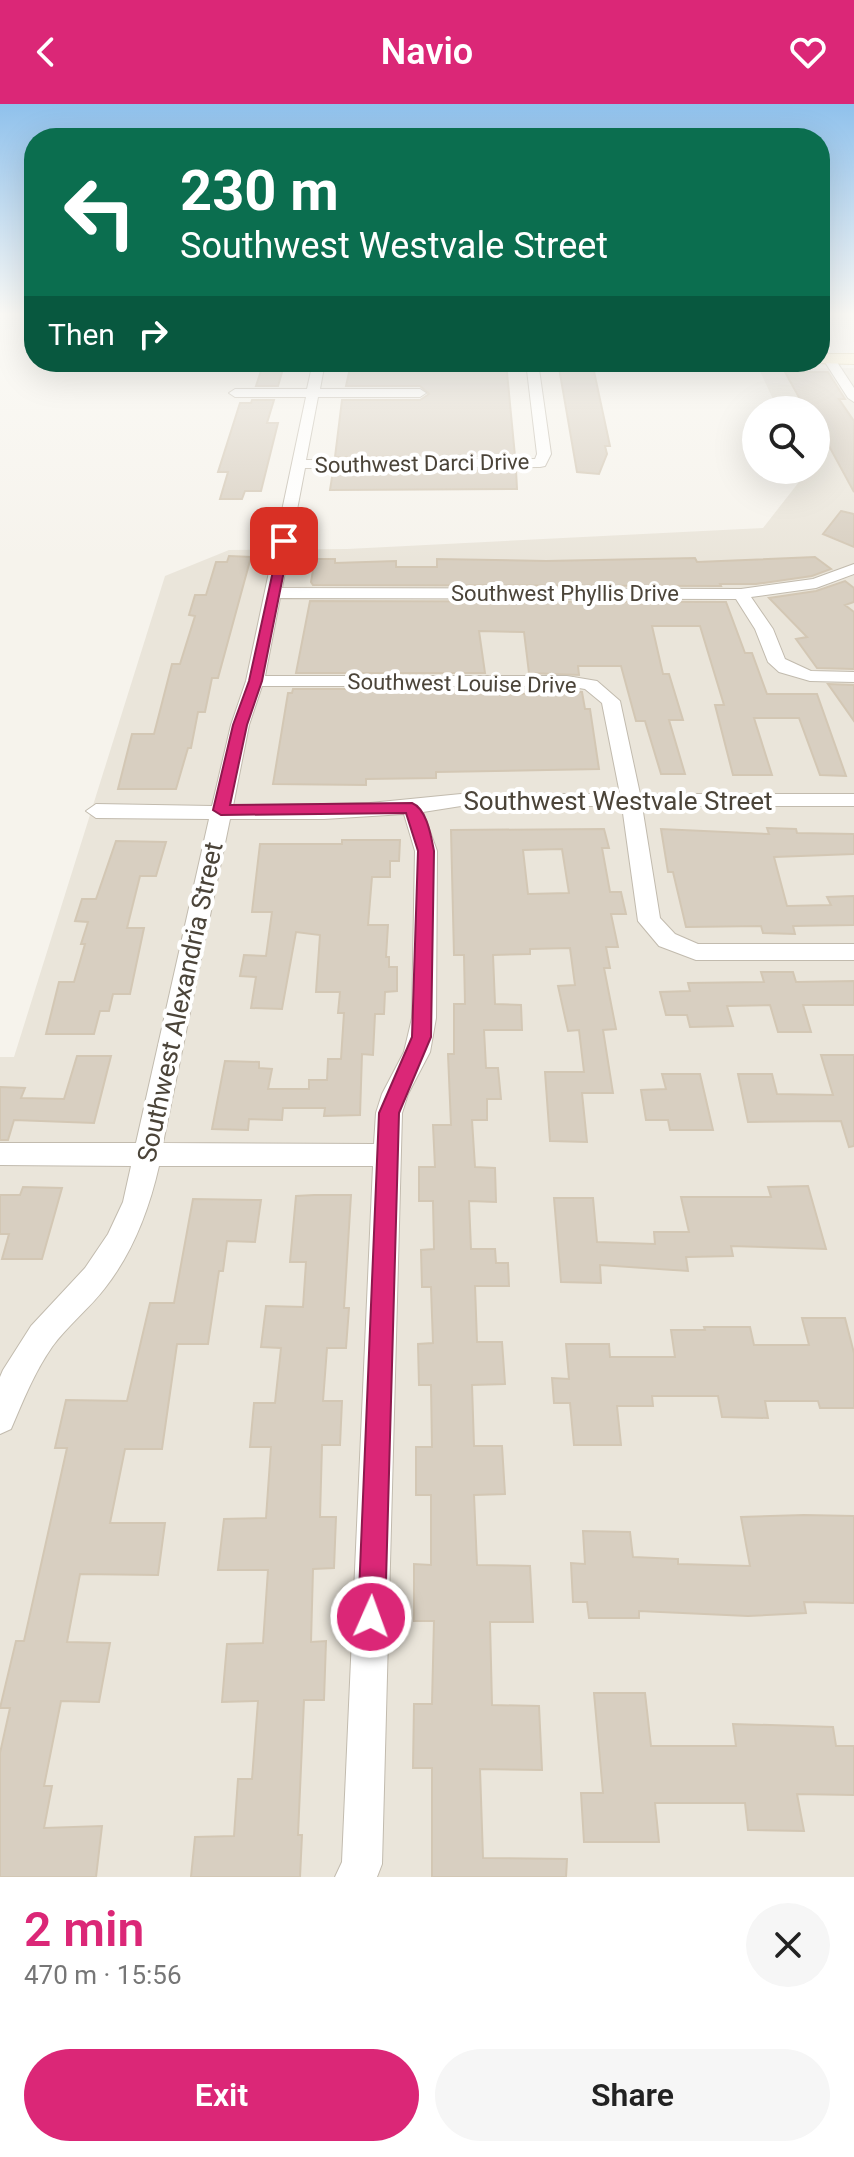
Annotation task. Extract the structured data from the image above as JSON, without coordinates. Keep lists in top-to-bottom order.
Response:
{
  "streets": {
    "street": [
      "Southwest Darci Drive",
      "Southwest Phyllis Drive",
      "Southwest Louise Drive",
      "Southwest Westvale Street",
      "Southwest Alexandria Street"
    ]
  },
  "crossings": [
    ["Southwest Darci Drive", "Southwest Alexandria Street"],
    ["Southwest Phyllis Drive", "Southwest Alexandria Street"],
    ["Southwest Louise Drive", "Southwest Westvale Street"],
    ["Southwest Louise Drive", "Southwest Alexandria Street"],
    ["Southwest Westvale Street", "Southwest Alexandria Street"]
  ],
  "page": {
    "header": "Navio",
    "turn": ["230 m", "Southwest Westvale Street"],
    "then": "Then",
    "heading": ["2 min", "470 m · 15:56"],
    "buttons": ["Exit", "Share"]
  }
}
